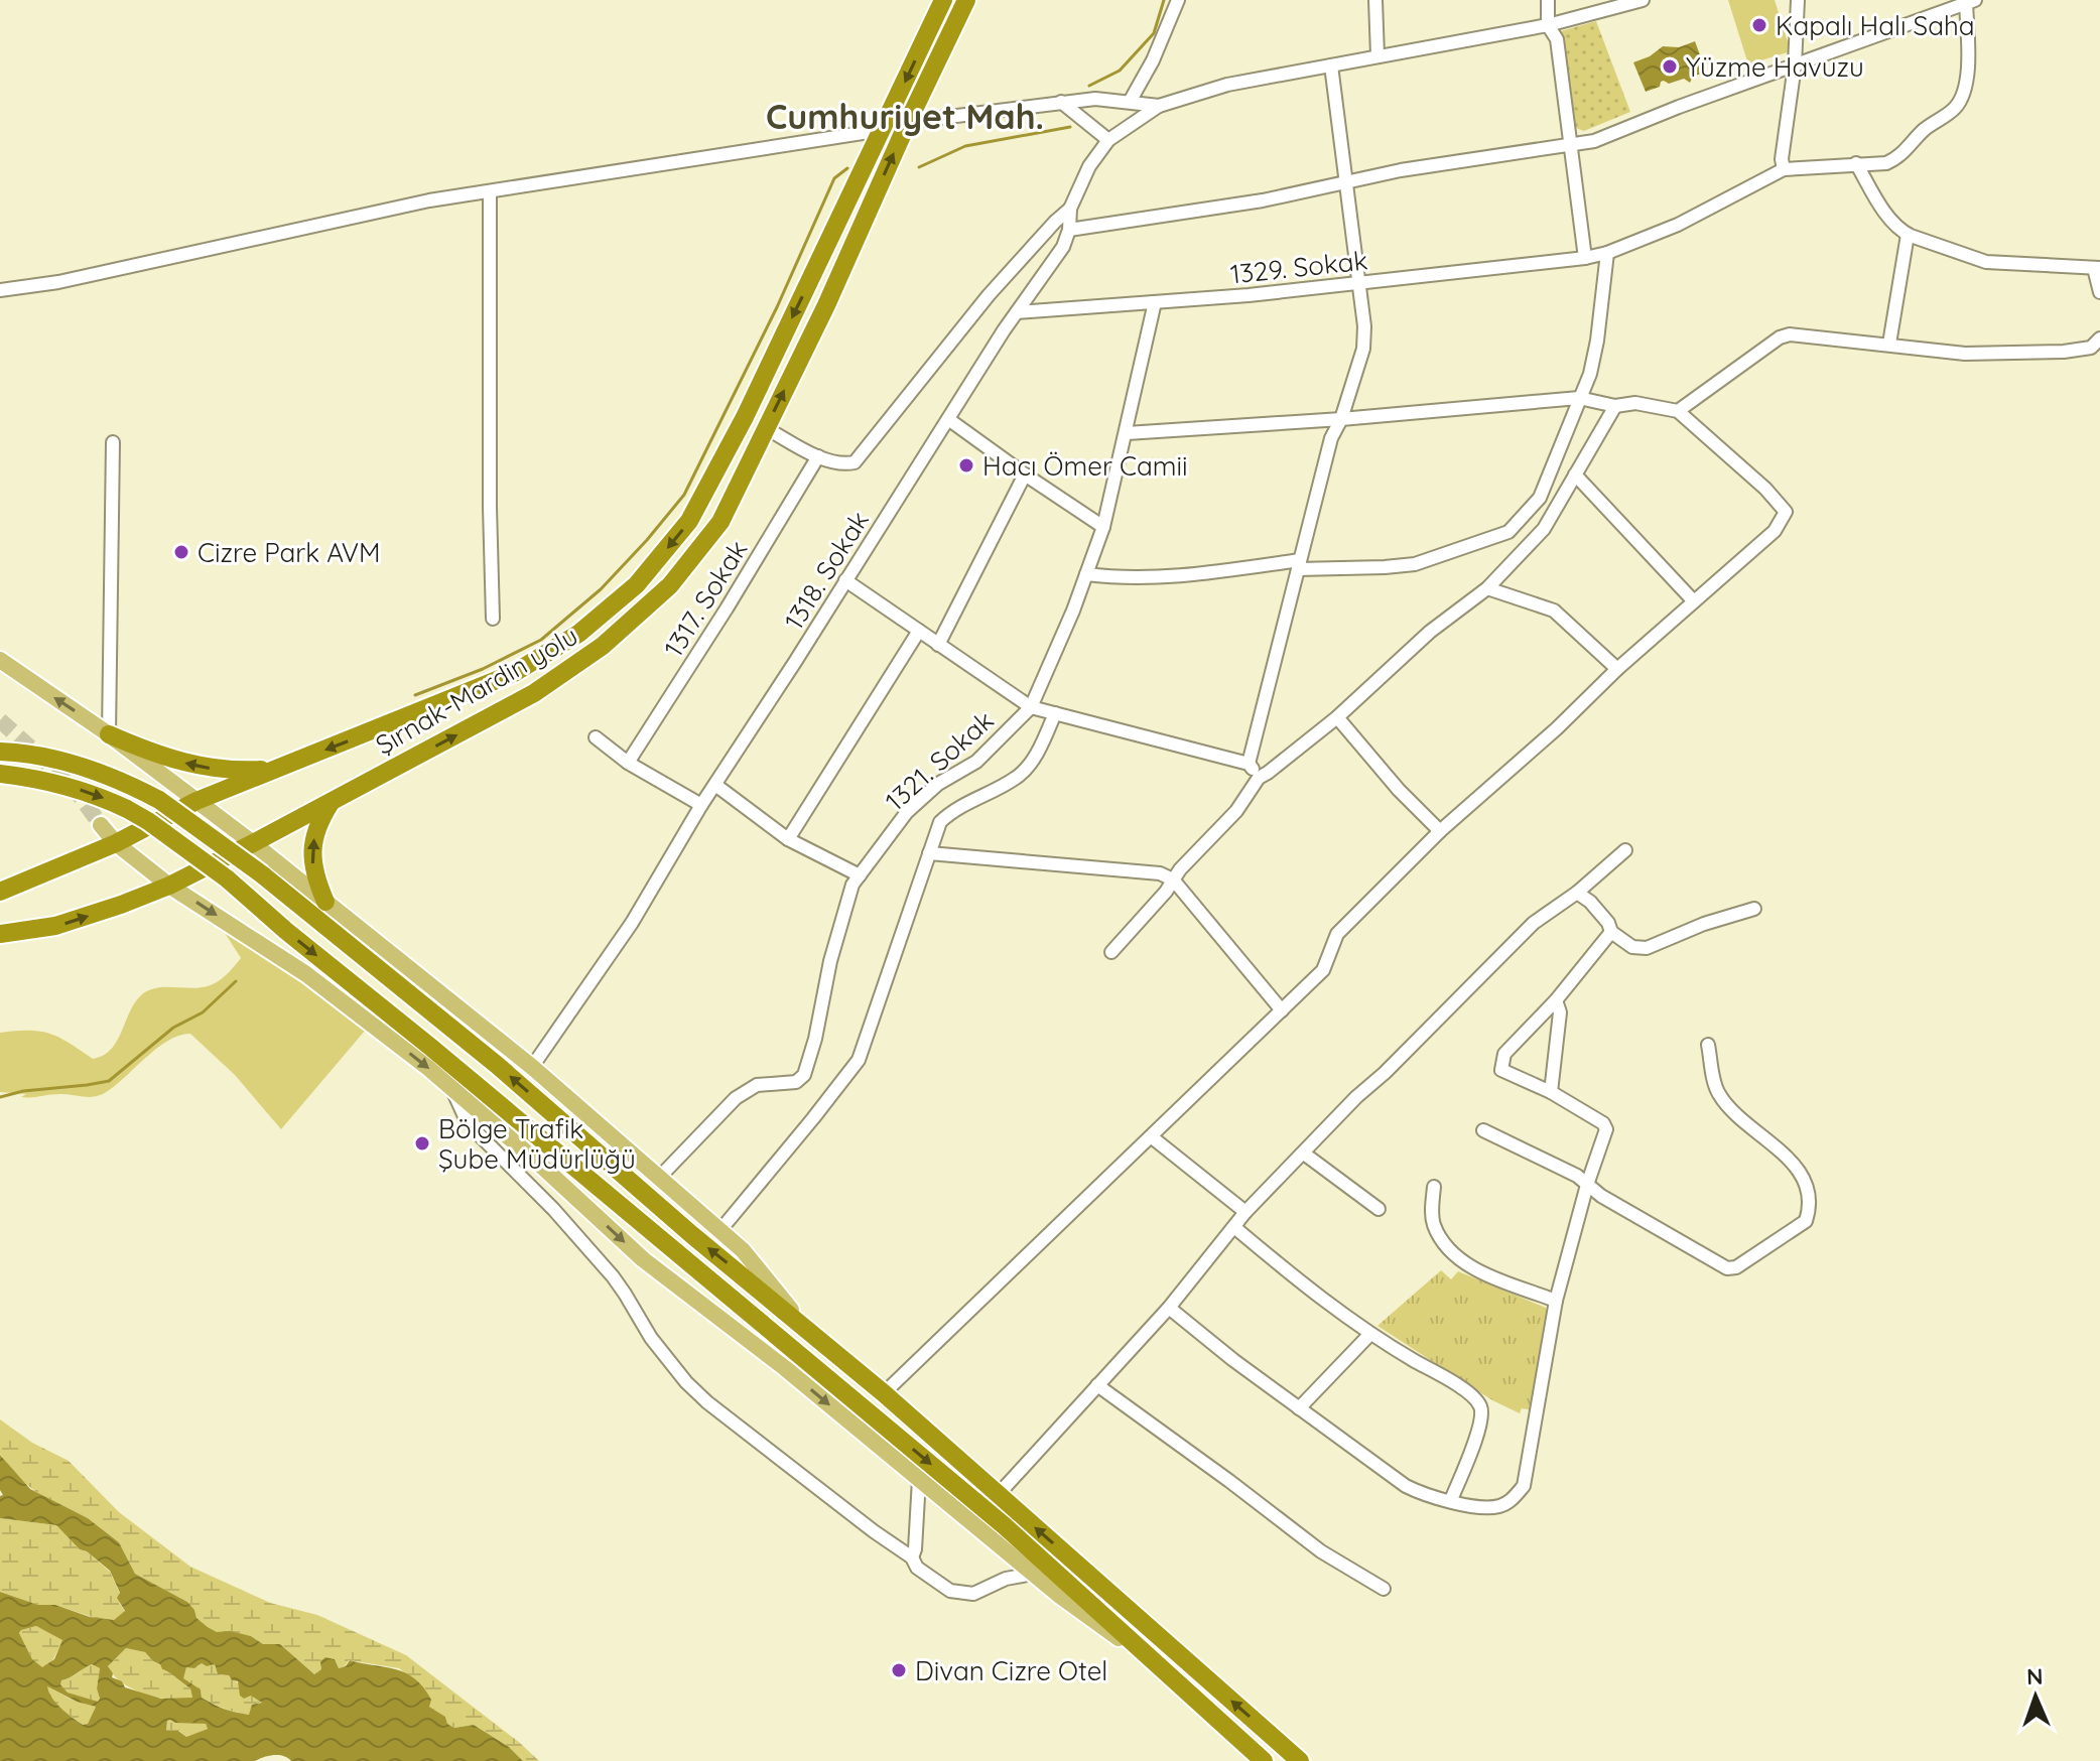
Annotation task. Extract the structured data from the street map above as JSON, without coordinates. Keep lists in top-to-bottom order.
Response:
{
  "streets": {
    "highway": ["Şırnak-Mardin yolu"],
    "street": [
      "1329. Sokak",
      "1318. Sokak",
      "1317. Sokak",
      "1321. Sokak"
    ]
  },
  "crossings": [
    ["1329. Sokak", "1318. Sokak"],
    ["1329. Sokak", "1321. Sokak"]
  ],
  "districts": ["Cumhuriyet Mah."],
  "places": [
    "Kapalı Halı Saha",
    "Yüzme Havuzu",
    "Hacı Ömer Camii",
    "Cizre Park AVM",
    "Bölge Trafik Şube Müdürlüğü",
    "Divan Cizre Otel"
  ],
  "north": "top"
}
